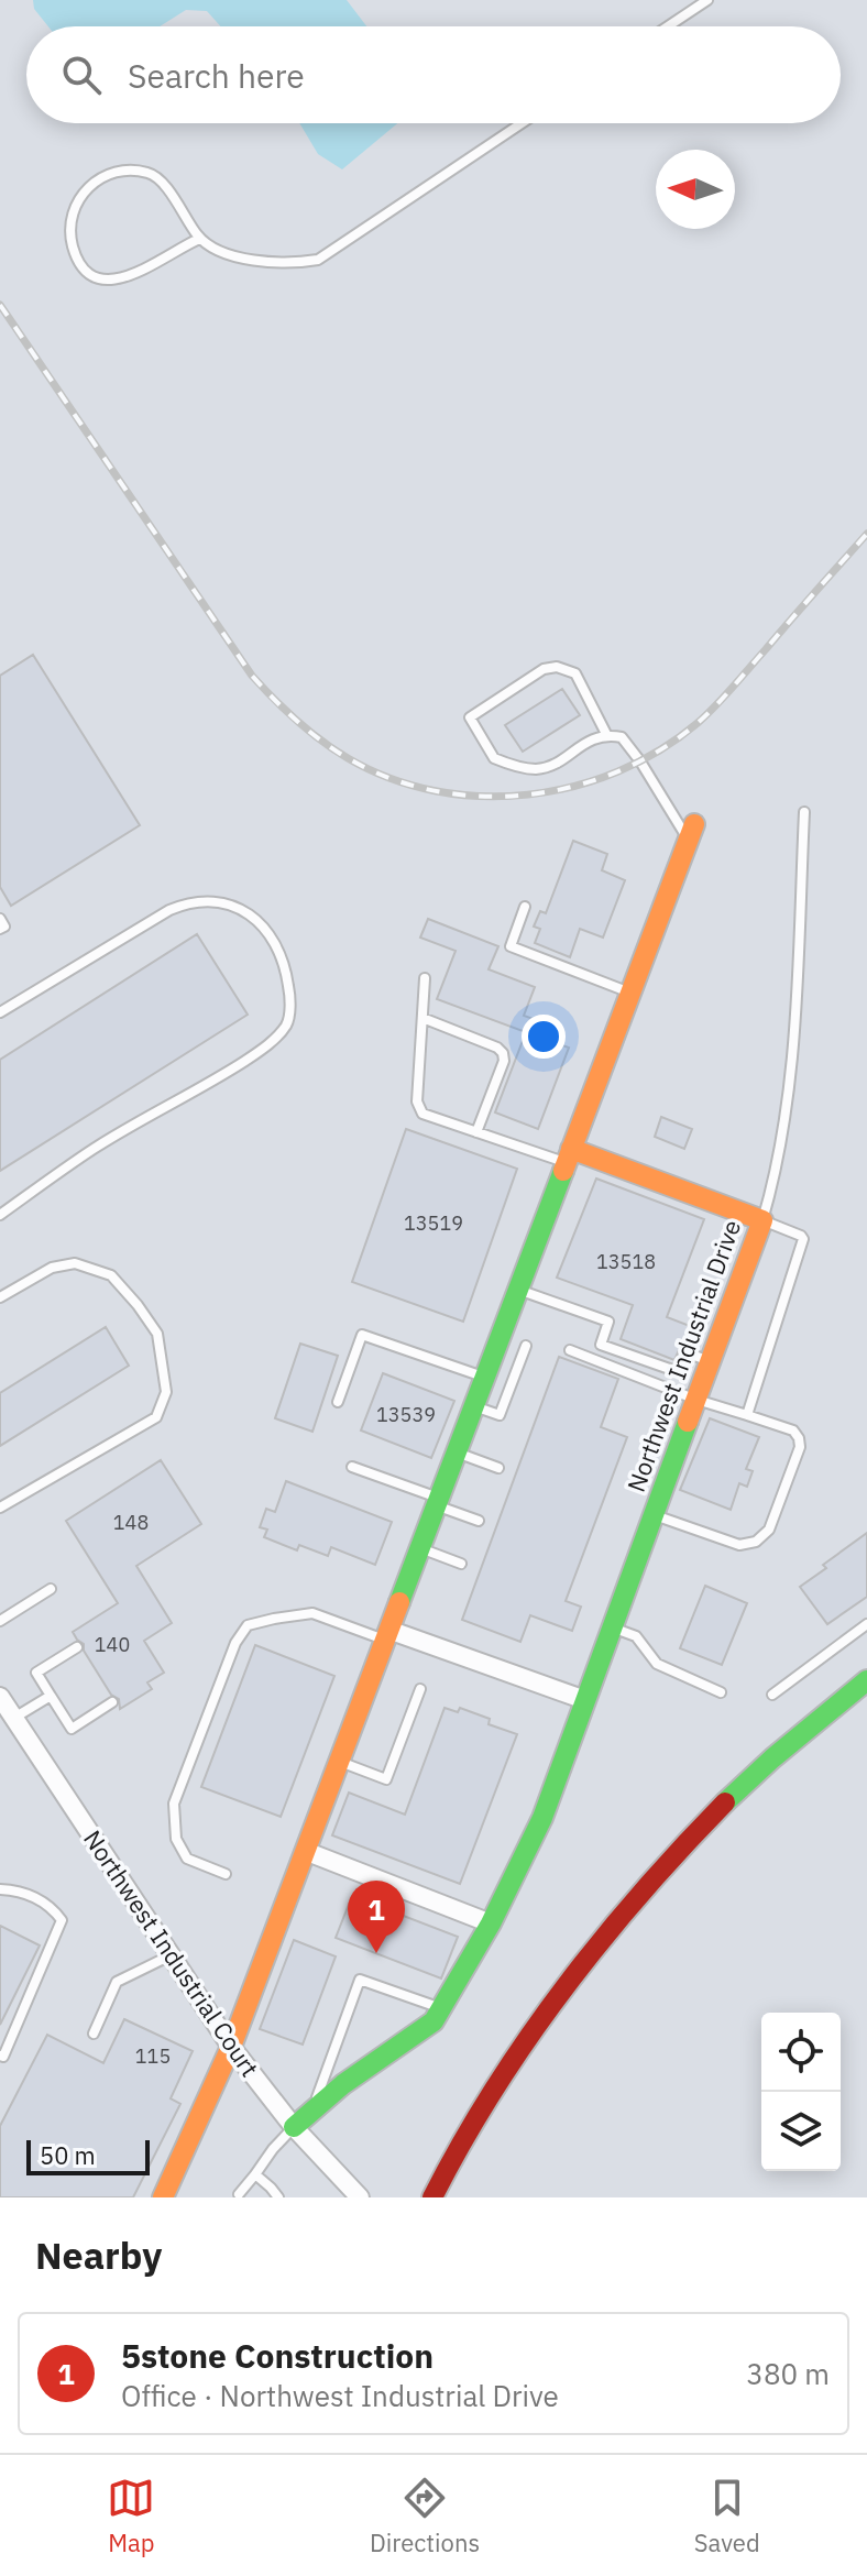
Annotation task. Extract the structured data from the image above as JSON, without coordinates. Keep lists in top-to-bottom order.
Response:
{
  "streets": {
    "street": ["Northwest Industrial Drive", "Northwest Industrial Court"]
  },
  "crossings": [
    ["Northwest Industrial Drive", "Northwest Industrial Court"]
  ],
  "house_numbers": [
    "13519",
    "13518",
    "13539",
    "148",
    "140",
    "115"
  ],
  "scale_bar": "50 m",
  "north": "left",
  "page": {
    "search": "Search here",
    "pins": "1",
    "scale": "50 m",
    "heading": "Nearby",
    "list": [
      {
        "mark": "1",
        "name": "5stone Construction",
        "note": "Office · Northwest Industrial Drive",
        "value": "380 m"
      }
    ],
    "nav": ["Map", "Directions", "Saved"]
  }
}
